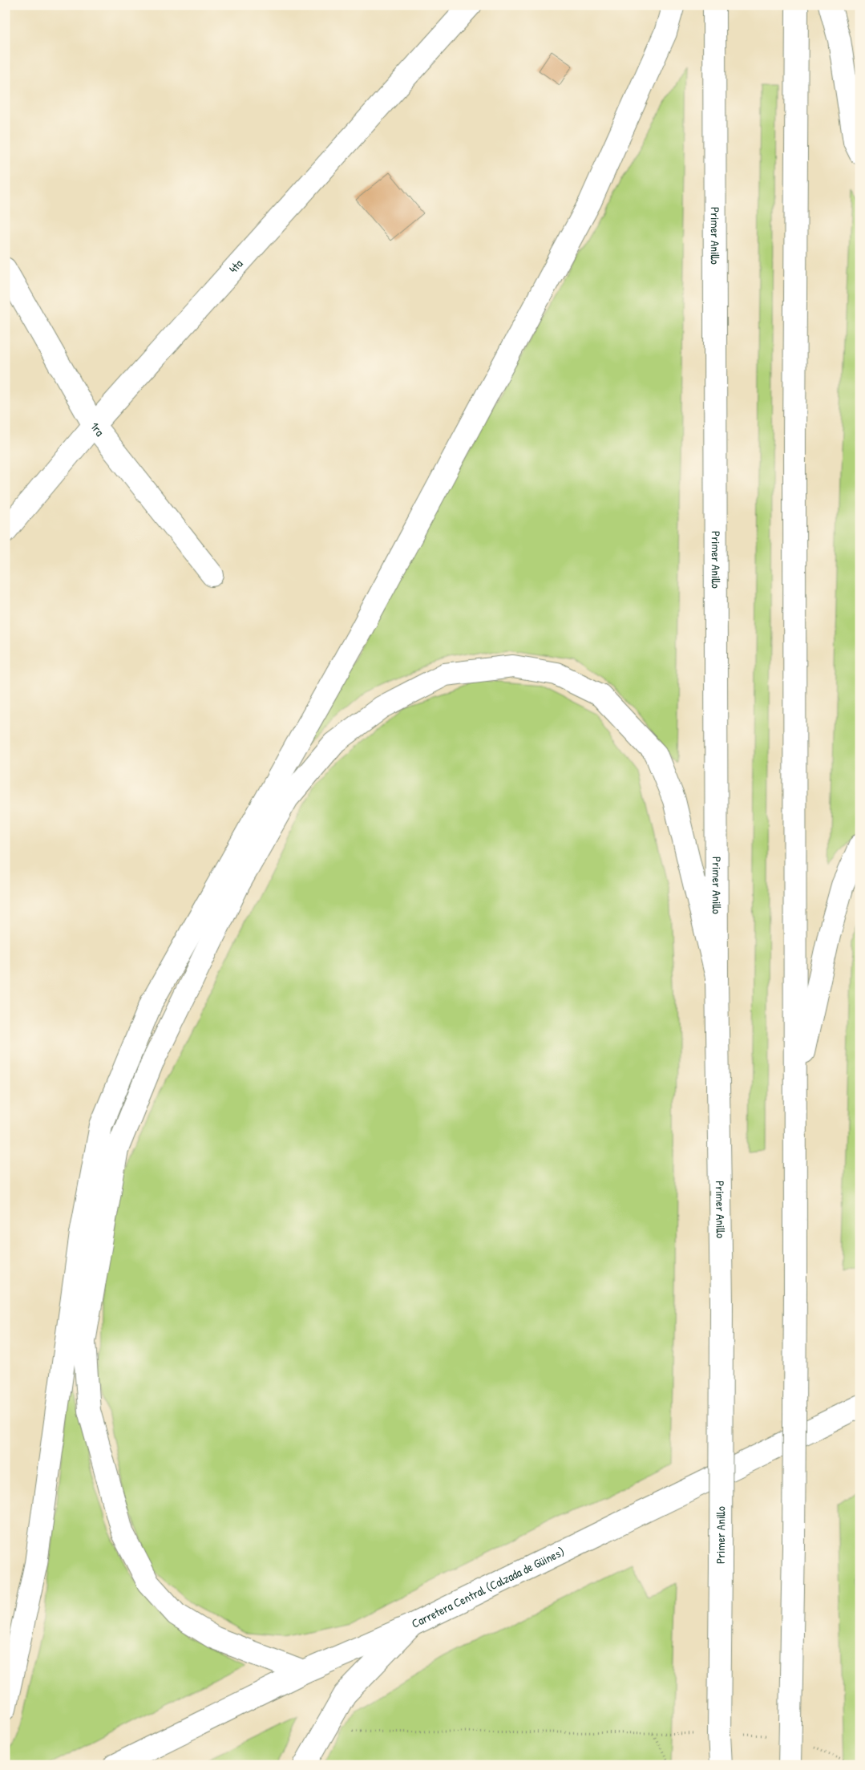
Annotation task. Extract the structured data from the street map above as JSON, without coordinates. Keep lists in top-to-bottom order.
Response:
{
  "streets": {
    "main road": [
      "Primer Anillo",
      "4ta",
      "1ra",
      "Carretera Central (Calzada de Güines)"
    ]
  },
  "crossings": [
    ["4ta", "1ra"]
  ]
}
